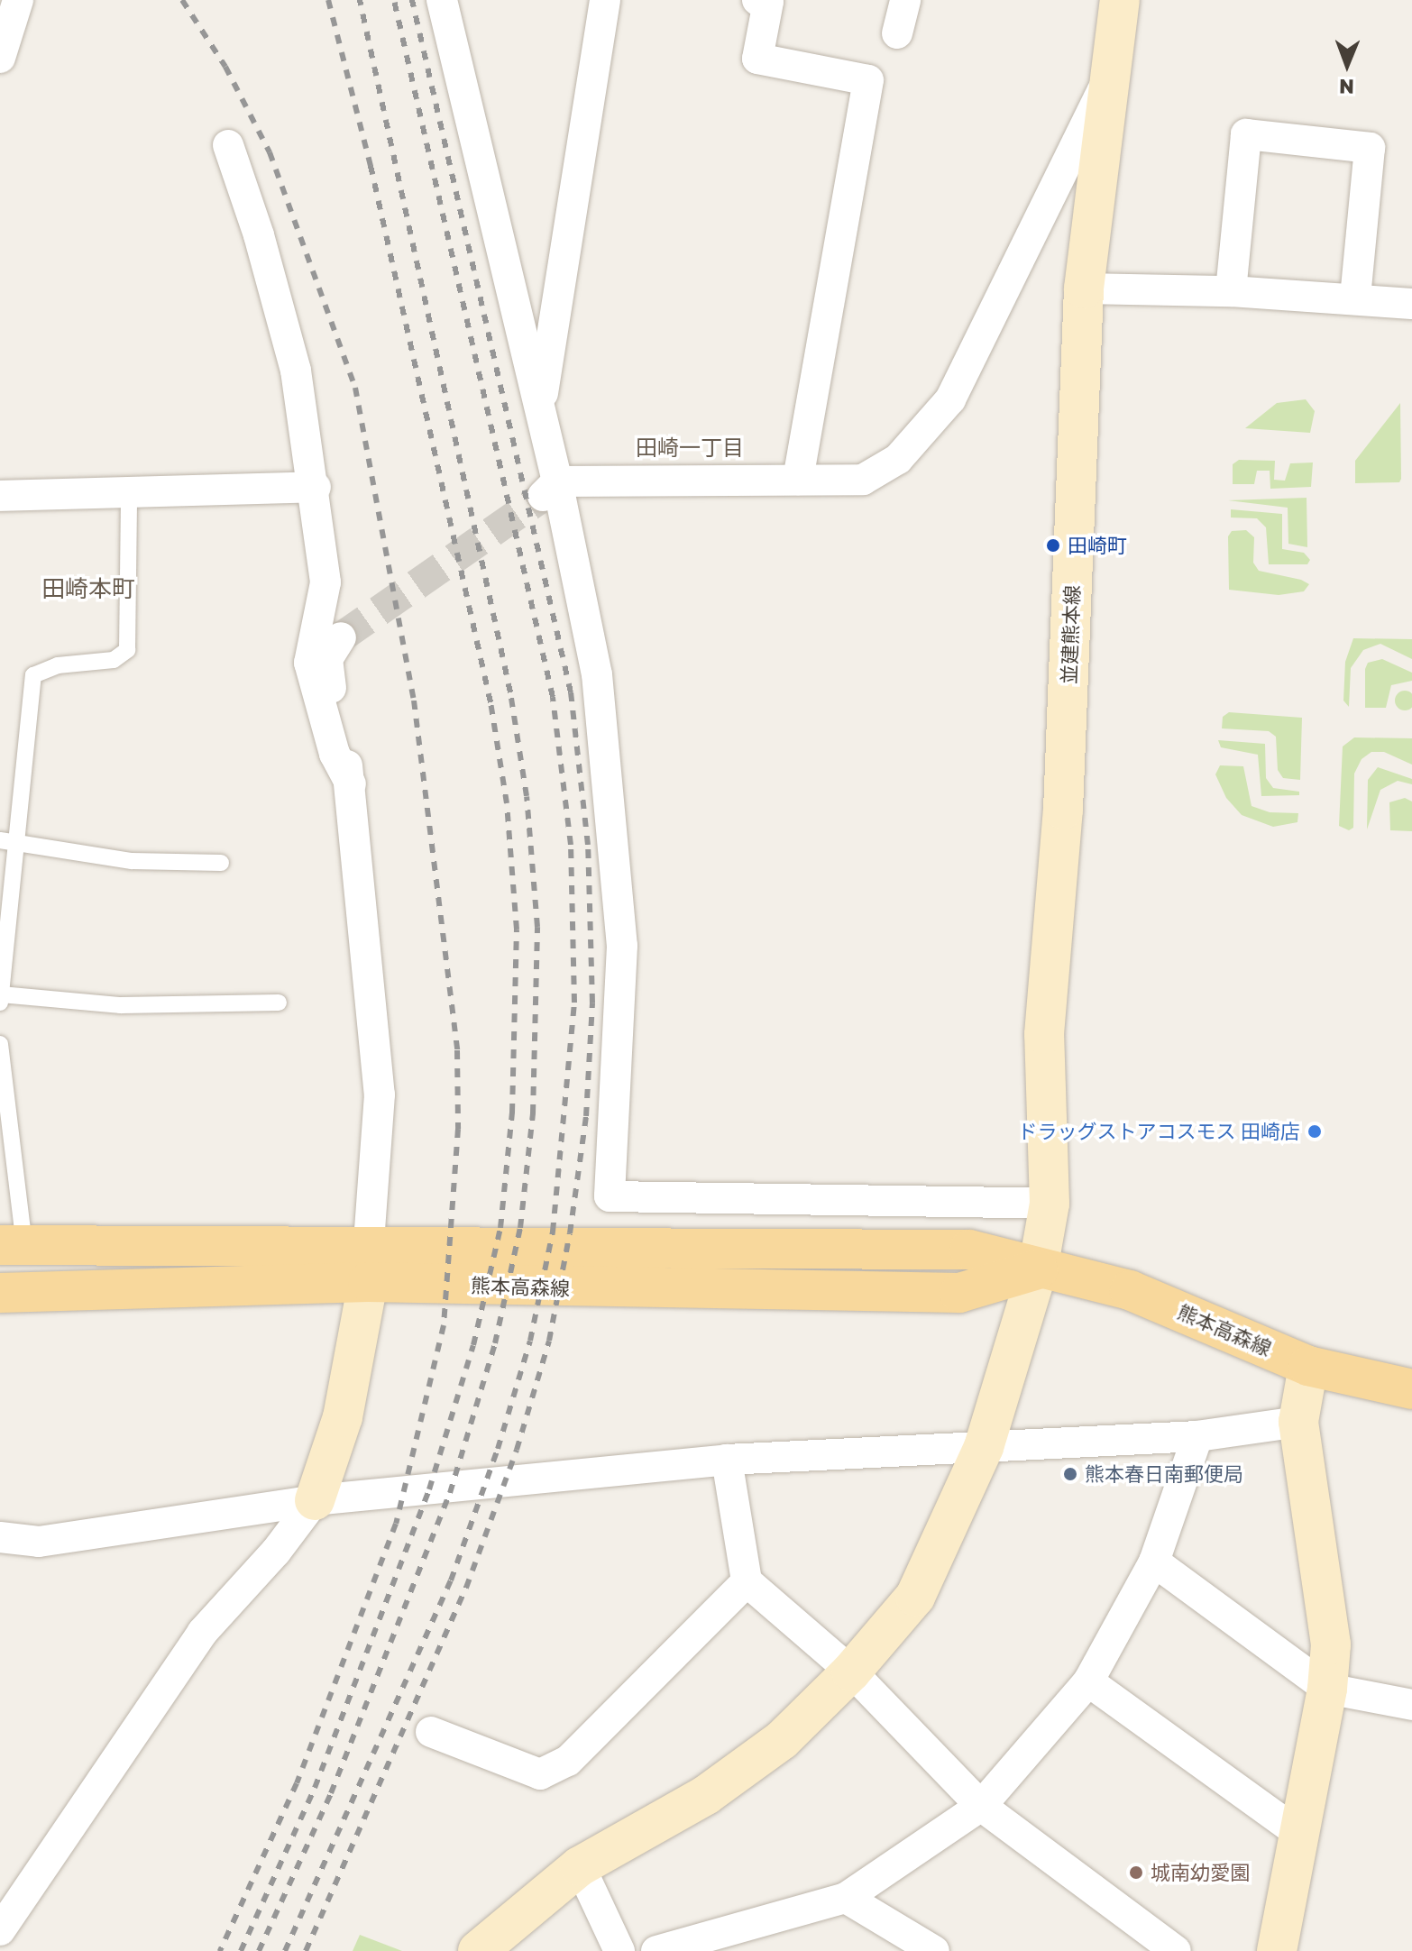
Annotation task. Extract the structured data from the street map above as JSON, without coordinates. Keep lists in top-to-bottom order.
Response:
{
  "streets": {
    "main road": ["熊本高森線"],
    "street": ["並建熊本線"]
  },
  "crossings": [
    ["並建熊本線", "熊本高森線"]
  ],
  "districts": ["田崎一丁目", "田崎本町"],
  "places": [
    "田崎町",
    "ドラッグストアコスモス 田崎店",
    "熊本春日南郵便局",
    "城南幼愛園"
  ],
  "north": "bottom"
}
